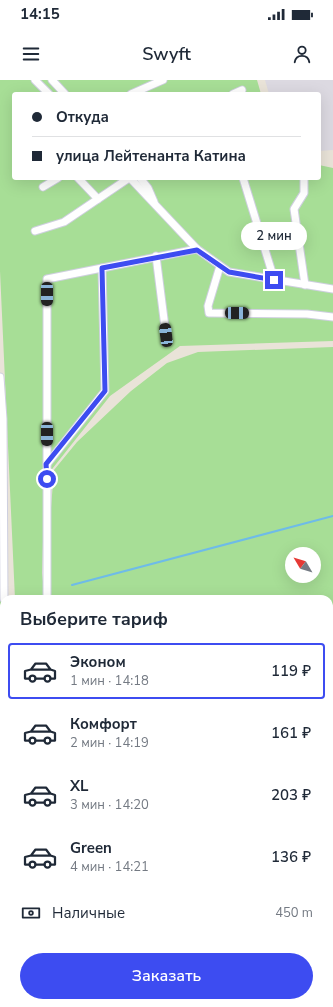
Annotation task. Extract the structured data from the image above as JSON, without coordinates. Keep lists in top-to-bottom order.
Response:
{
  "north": "top left",
  "page": {
    "status": "14:15",
    "header": "Swyft",
    "banner": ["Откуда", "улица Лейтенанта Катина"],
    "bubble": "2 мин",
    "heading": "Выберите тариф",
    "list": [
      {
        "name": "Эконом",
        "note": "1 мин · 14:18",
        "value": "119 ₽"
      },
      {
        "name": "Комфорт",
        "note": "2 мин · 14:19",
        "value": "161 ₽"
      },
      {
        "name": "XL",
        "note": "3 мин · 14:20",
        "value": "203 ₽"
      },
      {
        "name": "Green",
        "note": "4 мин · 14:21",
        "value": "136 ₽"
      }
    ],
    "pay": ["Наличные", "450 m"],
    "buttons": "Заказать"
  }
}
